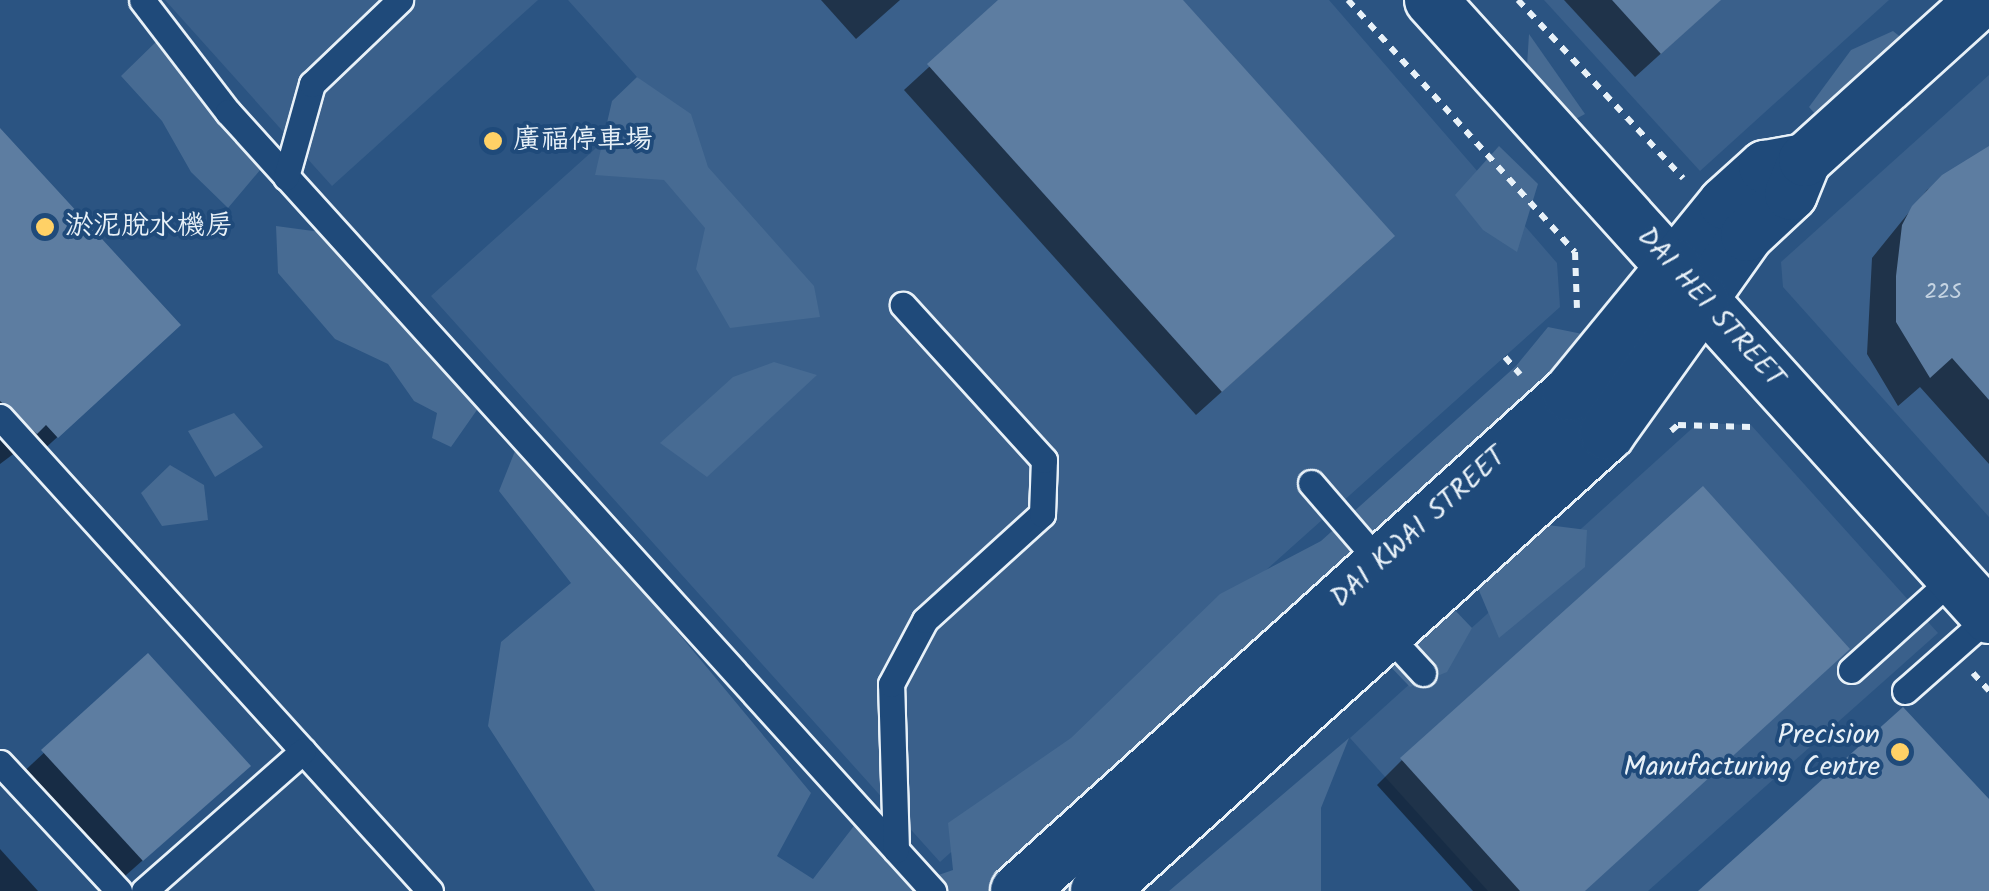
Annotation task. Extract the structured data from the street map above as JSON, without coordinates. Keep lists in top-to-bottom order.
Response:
{
  "streets": {
    "street": ["DAI HEI STREET", "DAI KWAI STREET"]
  },
  "crossings": [
    ["DAI HEI STREET", "DAI KWAI STREET"]
  ],
  "places": ["廣福停車場", "淤泥脫水機房", "Precision Manufacturing Centre"],
  "house_numbers": ["22S"]
}
